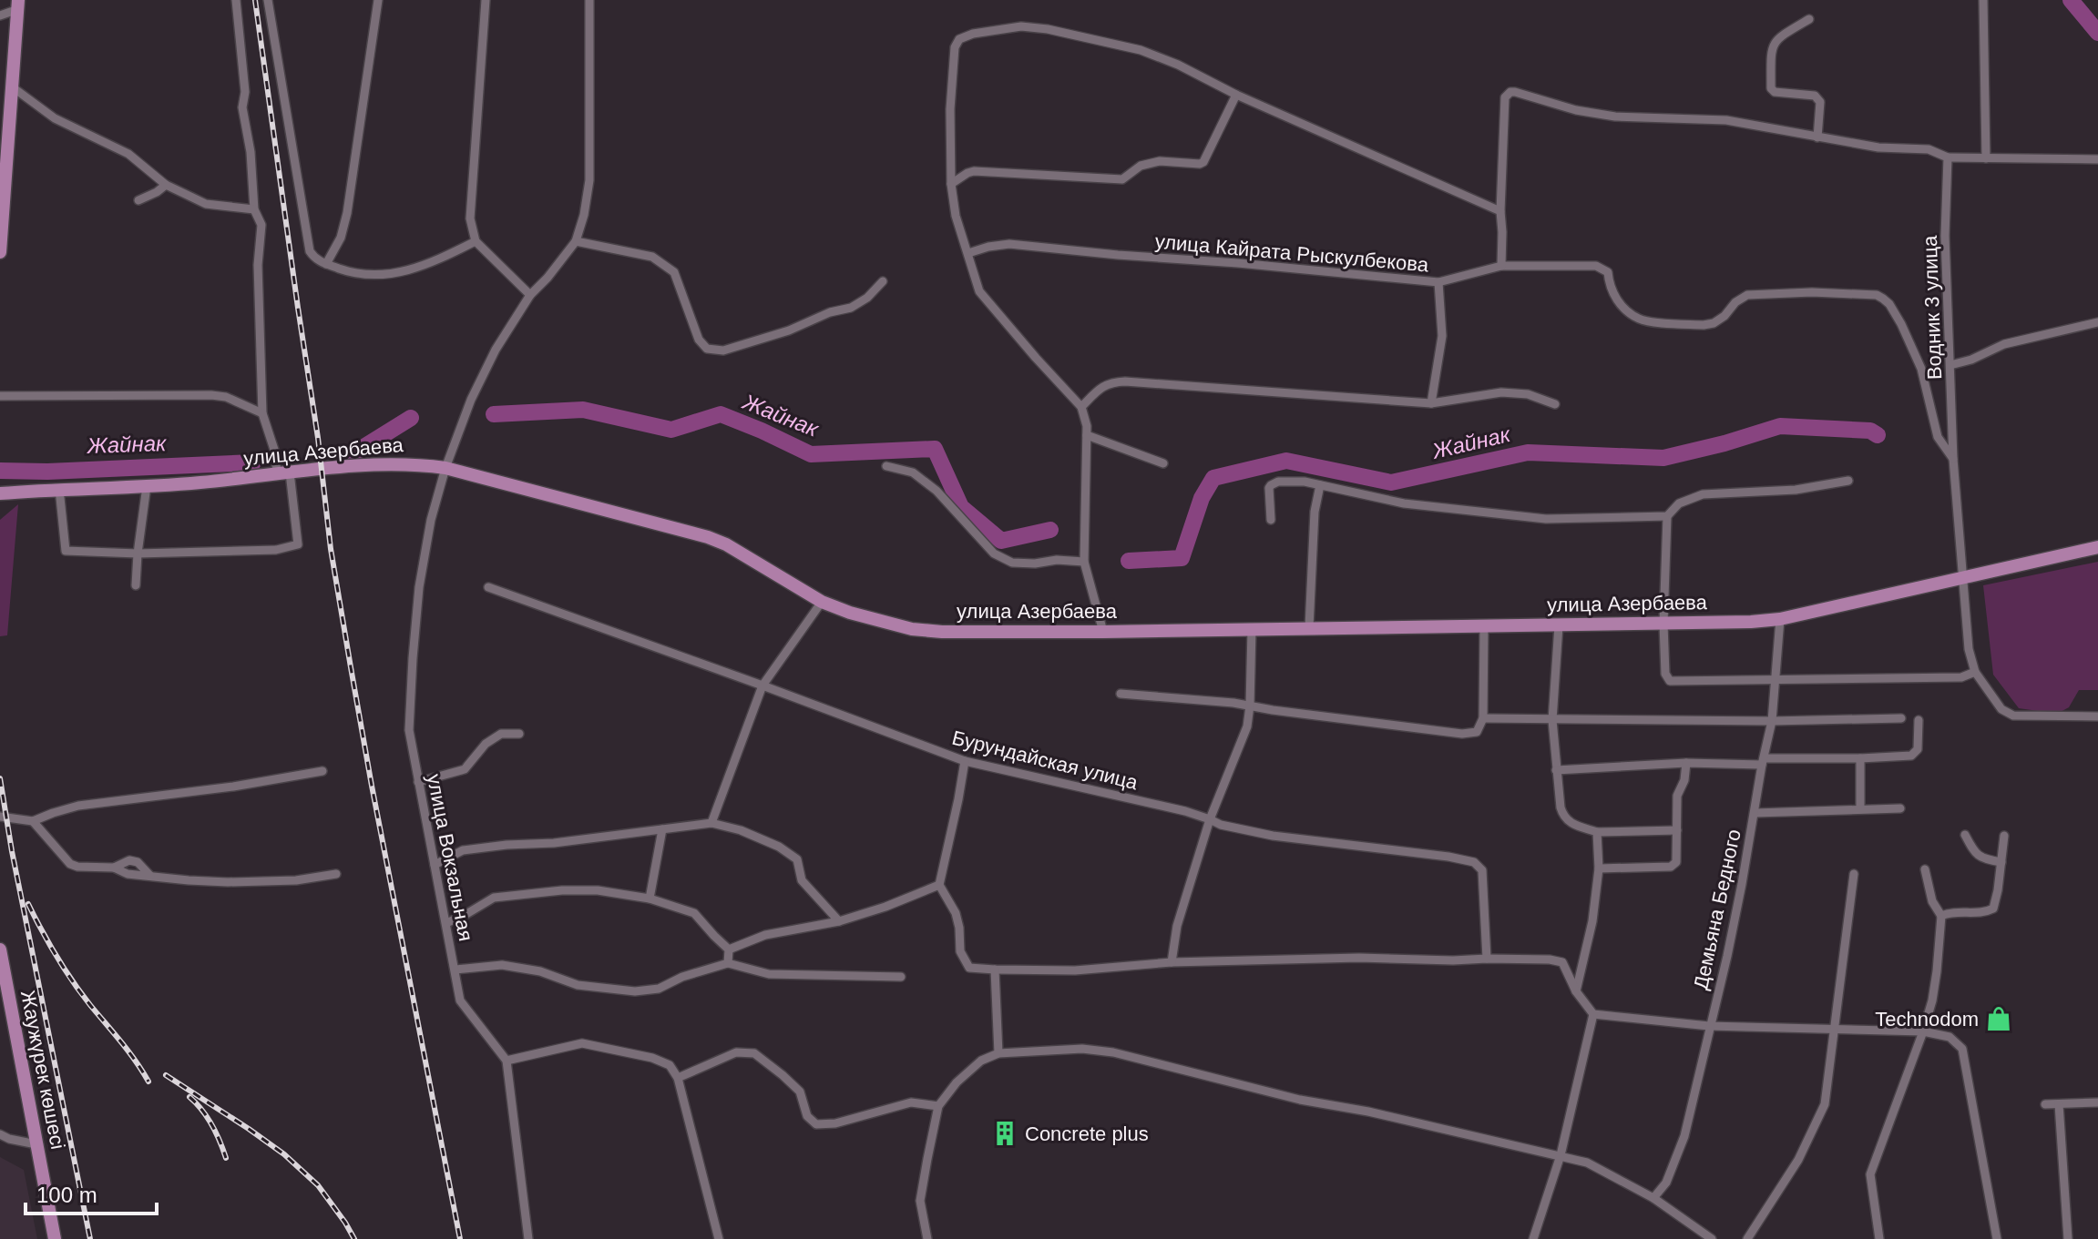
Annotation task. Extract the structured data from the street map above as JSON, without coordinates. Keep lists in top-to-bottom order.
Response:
{
  "streets": {
    "main road": ["улица Азербаева", "Жаужүрек көшесі"],
    "street": [
      "улица Кайрата Рыскулбекова",
      "Водник 3 улица",
      "Бурундайская улица",
      "улица Вокзальная",
      "Демьяна Бедного"
    ]
  },
  "crossings": [
    ["Водник 3 улица", "улица Азербаева"],
    ["улица Азербаева", "улица Вокзальная"],
    ["улица Азербаева", "Демьяна Бедного"]
  ],
  "water": ["Жайнак"],
  "places": {
    "shop": ["Technodom"],
    "building": ["Concrete plus"]
  },
  "scale_bar": "100 m"
}
